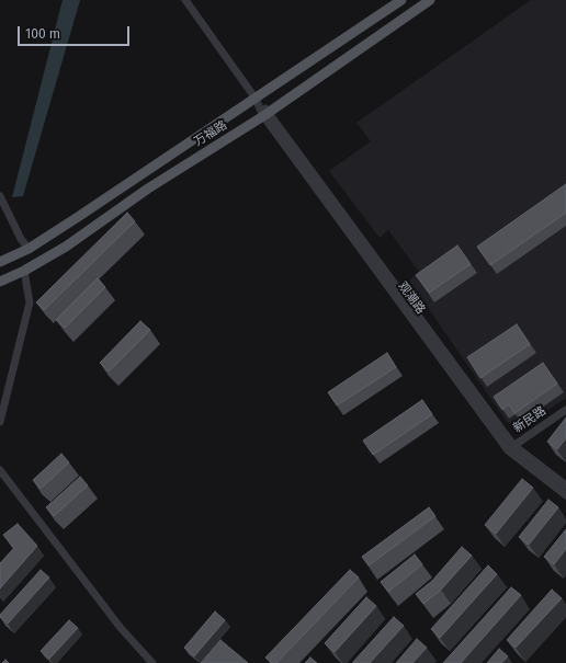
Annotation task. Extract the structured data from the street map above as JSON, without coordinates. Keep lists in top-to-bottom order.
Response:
{
  "streets": {
    "main road": ["万福路"],
    "street": ["观潮路", "新民路"]
  },
  "crossings": [
    ["万福路", "观潮路"],
    ["观潮路", "新民路"]
  ],
  "scale_bar": "100 m"
}
